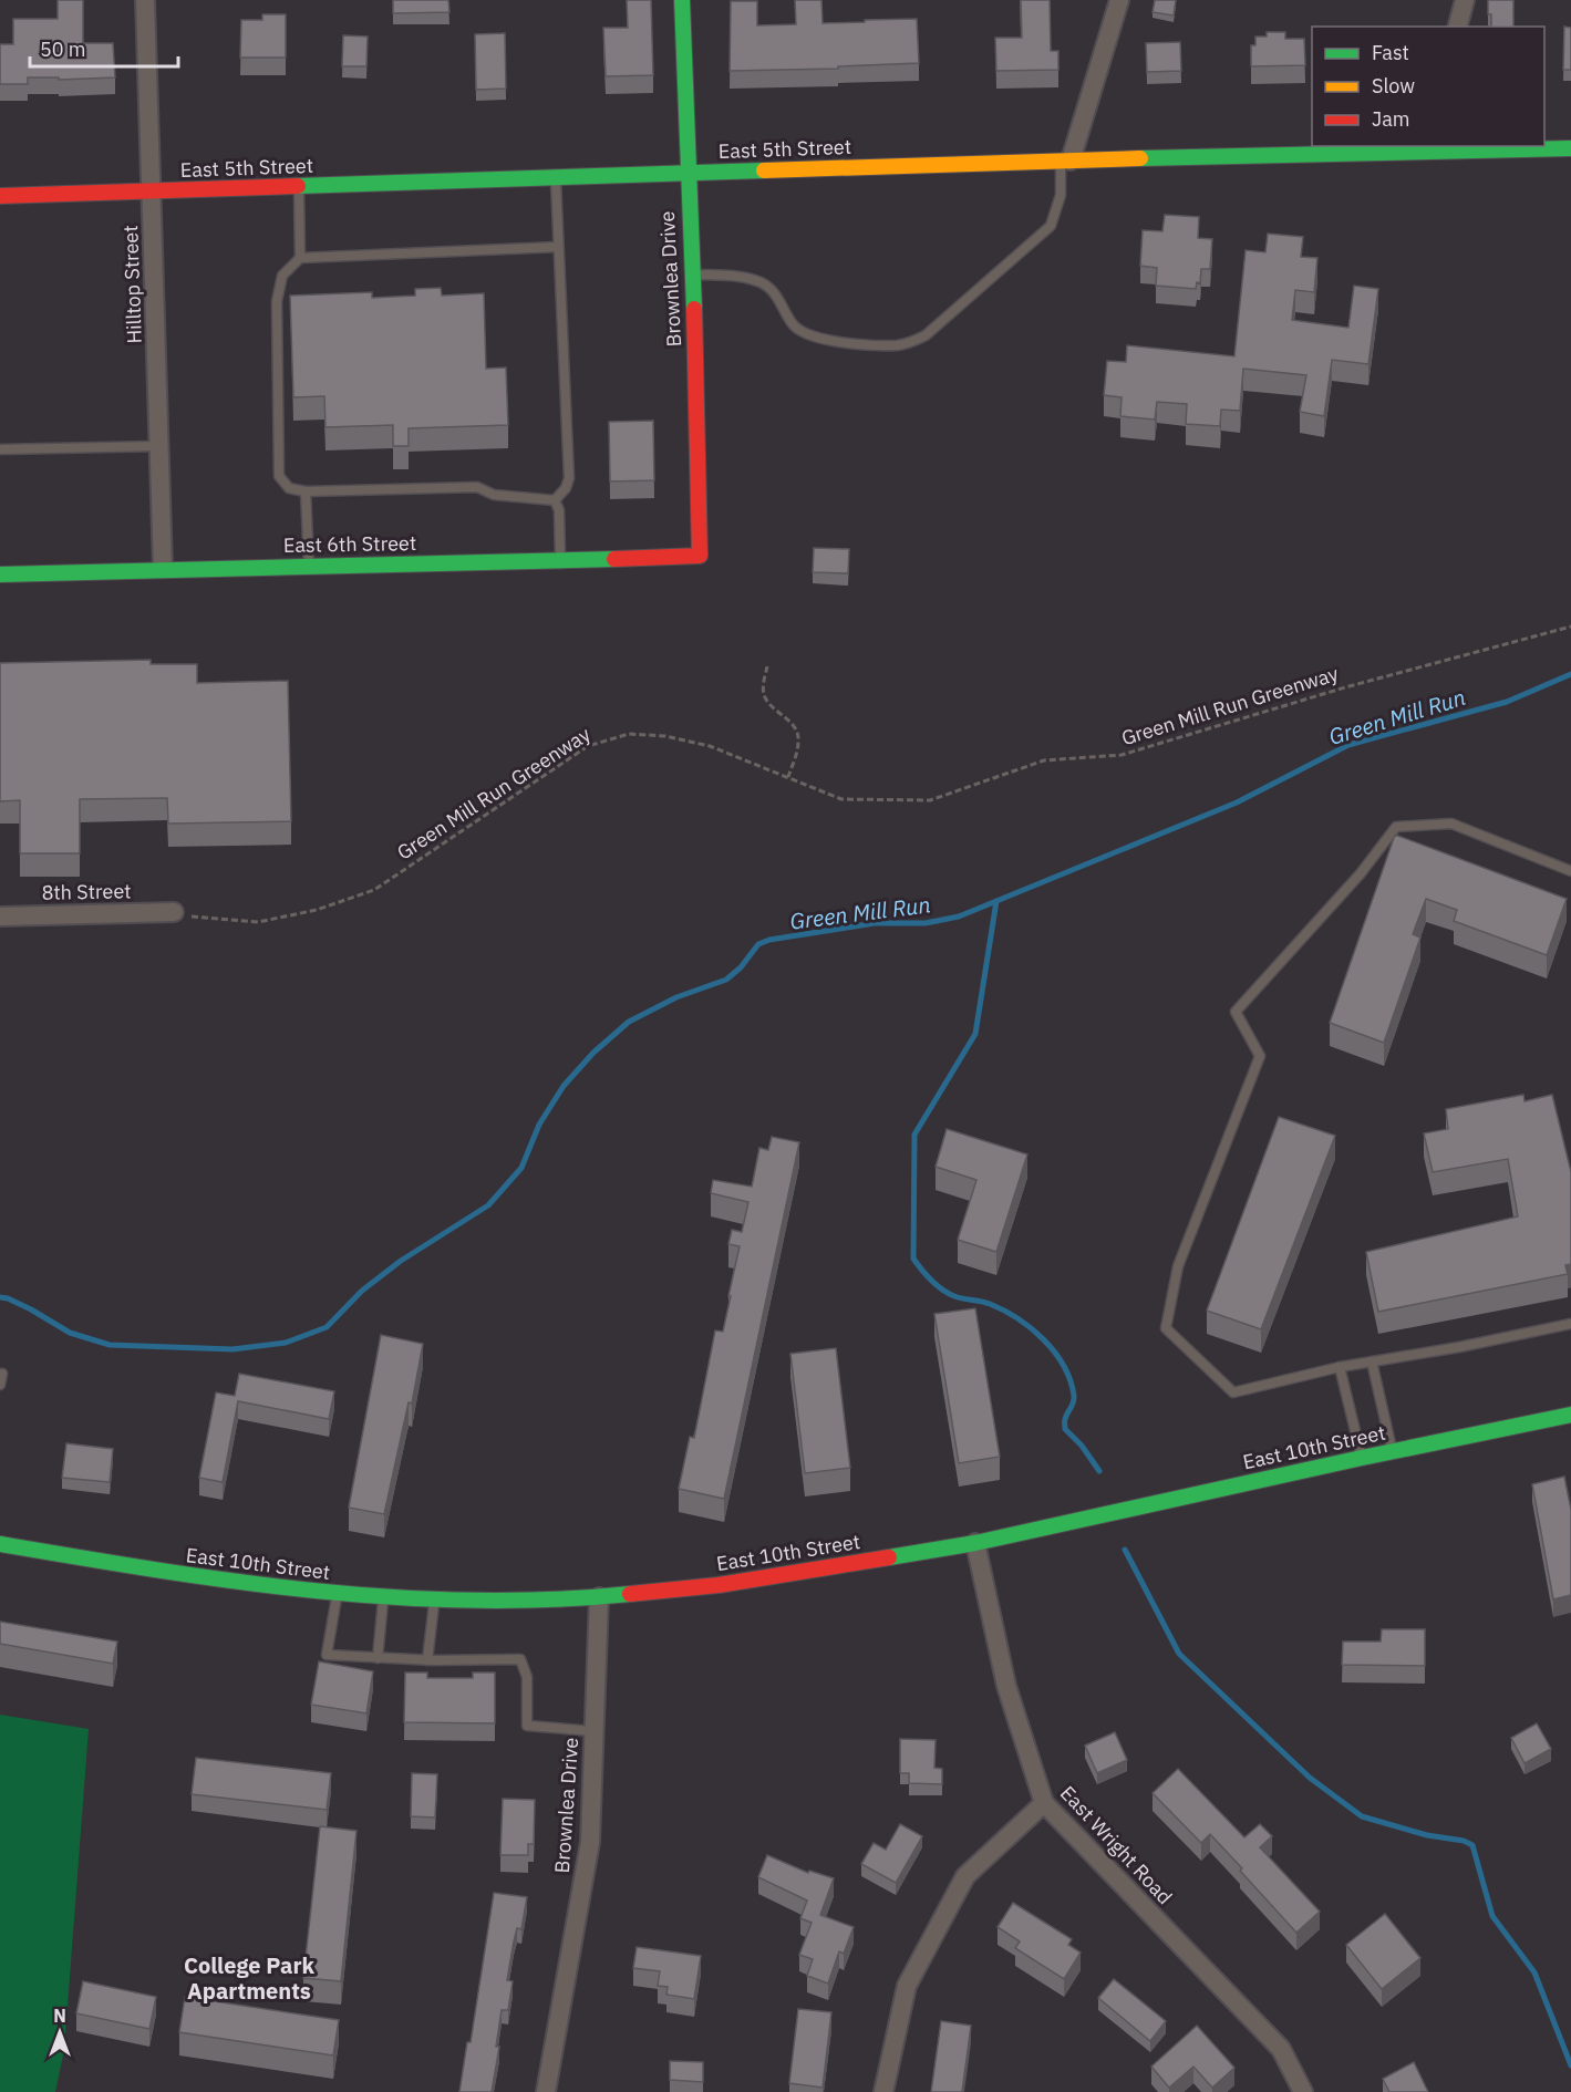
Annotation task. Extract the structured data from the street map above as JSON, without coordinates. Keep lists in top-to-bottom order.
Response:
{
  "streets": {
    "main road": [
      "East 5th Street",
      "Brownlea Drive",
      "East 6th Street",
      "East 10th Street"
    ],
    "street": ["Hilltop Street", "8th Street", "East Wright Road"],
    "path": ["Green Mill Run Greenway"]
  },
  "crossings": [
    ["East 5th Street", "Brownlea Drive"],
    ["East 5th Street", "Hilltop Street"],
    ["Brownlea Drive", "East 6th Street"],
    ["Brownlea Drive", "East 10th Street"],
    ["Hilltop Street", "East 6th Street"],
    ["East 10th Street", "East Wright Road"]
  ],
  "districts": ["College Park Apartments"],
  "water": ["Green Mill Run"],
  "legend": ["Fast", "Slow", "Jam"],
  "scale_bar": "50 m",
  "north": "top"
}
